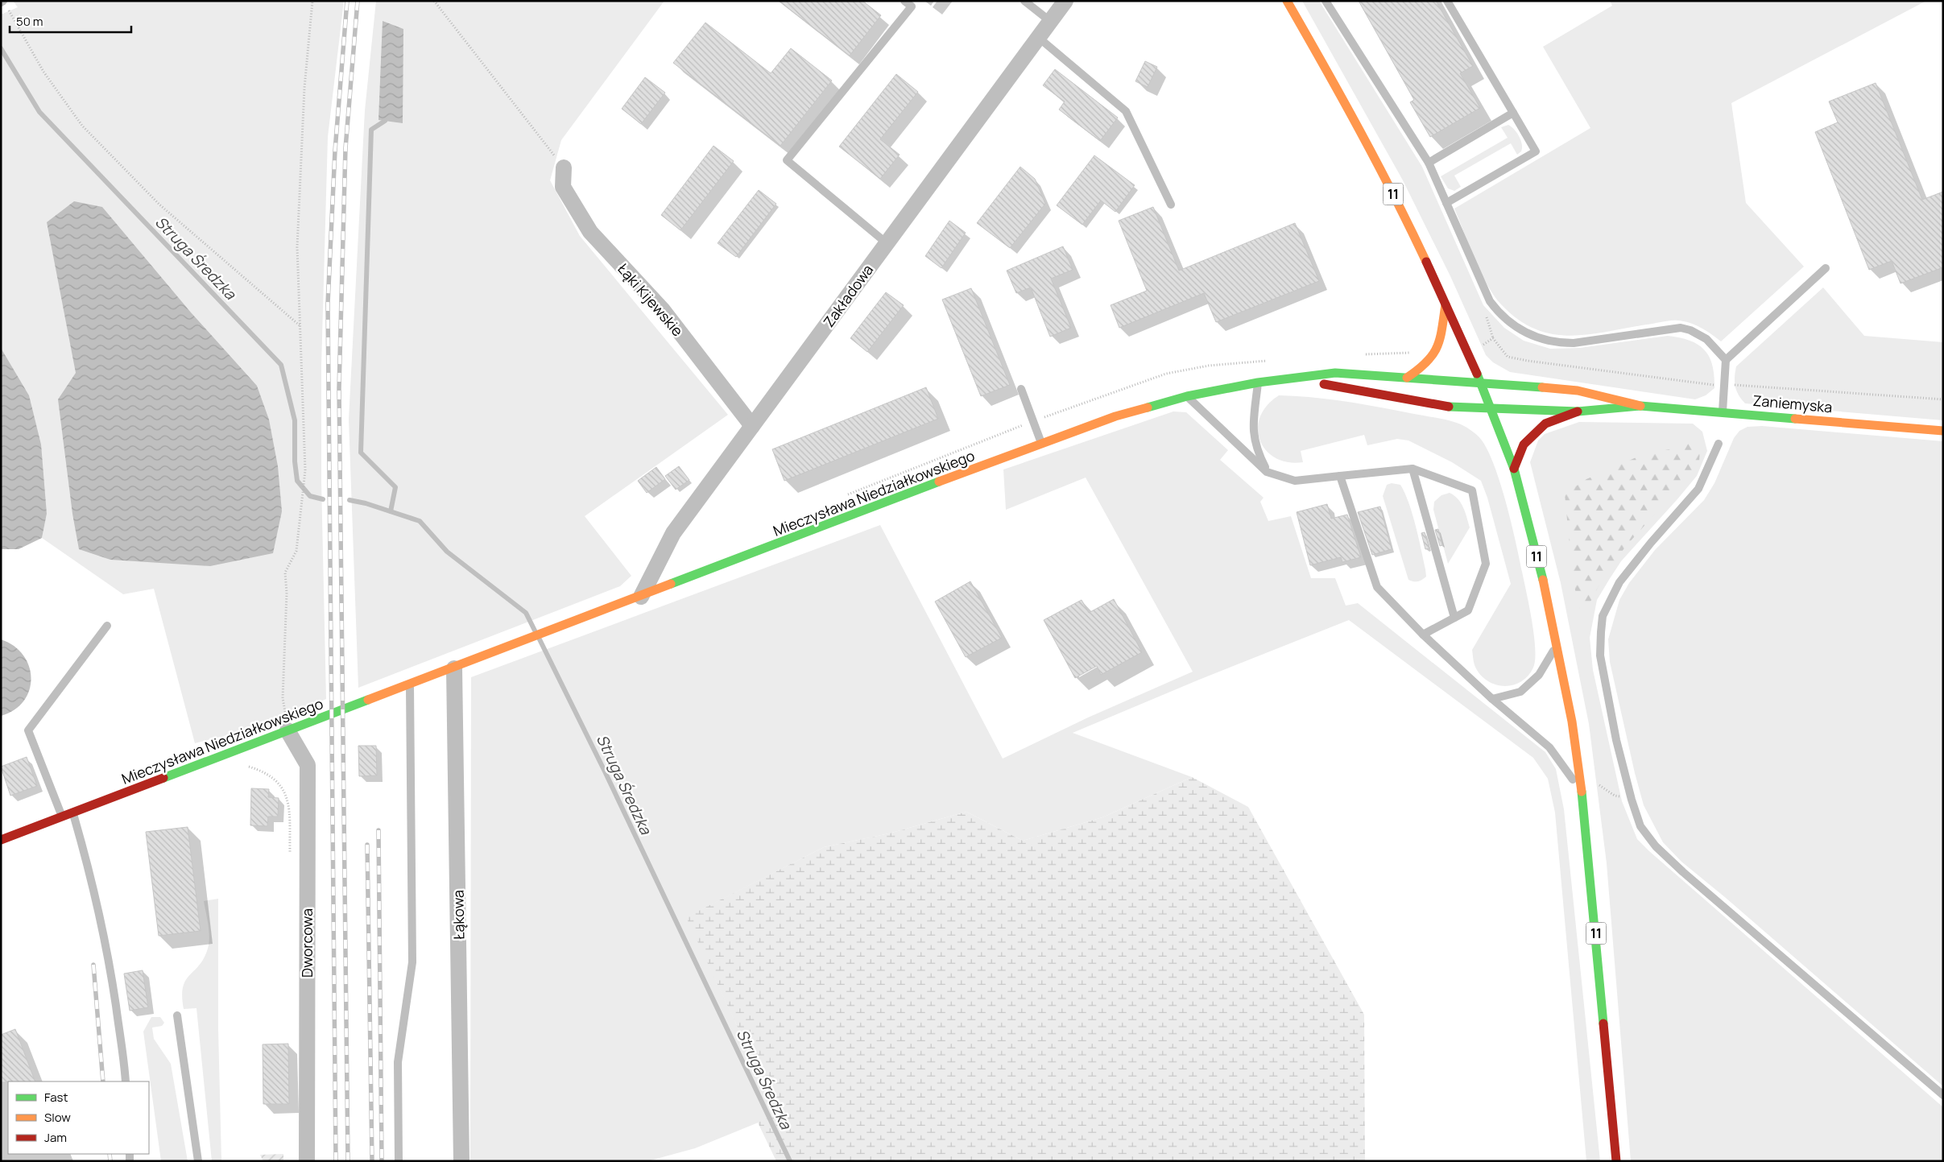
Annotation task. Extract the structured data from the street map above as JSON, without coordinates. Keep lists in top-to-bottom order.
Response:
{
  "streets": {
    "main road": ["11", "Zaniemyska", "Mieczysława Niedziałkowskiego"],
    "street": [
      "Zakładowa",
      "Łąki Kijewskie",
      "Łąkowa",
      "Dworcowa"
    ]
  },
  "crossings": [
    ["11", "Zaniemyska"],
    ["11", "Mieczysława Niedziałkowskiego"],
    ["Zakładowa", "Łąki Kijewskie"],
    ["Zakładowa", "Mieczysława Niedziałkowskiego"],
    ["Zaniemyska", "Mieczysława Niedziałkowskiego"],
    ["Mieczysława Niedziałkowskiego", "Łąkowa"],
    ["Mieczysława Niedziałkowskiego", "Dworcowa"]
  ],
  "water": ["Struga Średzka"],
  "legend": ["Fast", "Slow", "Jam"],
  "scale_bar": "50 m"
}
